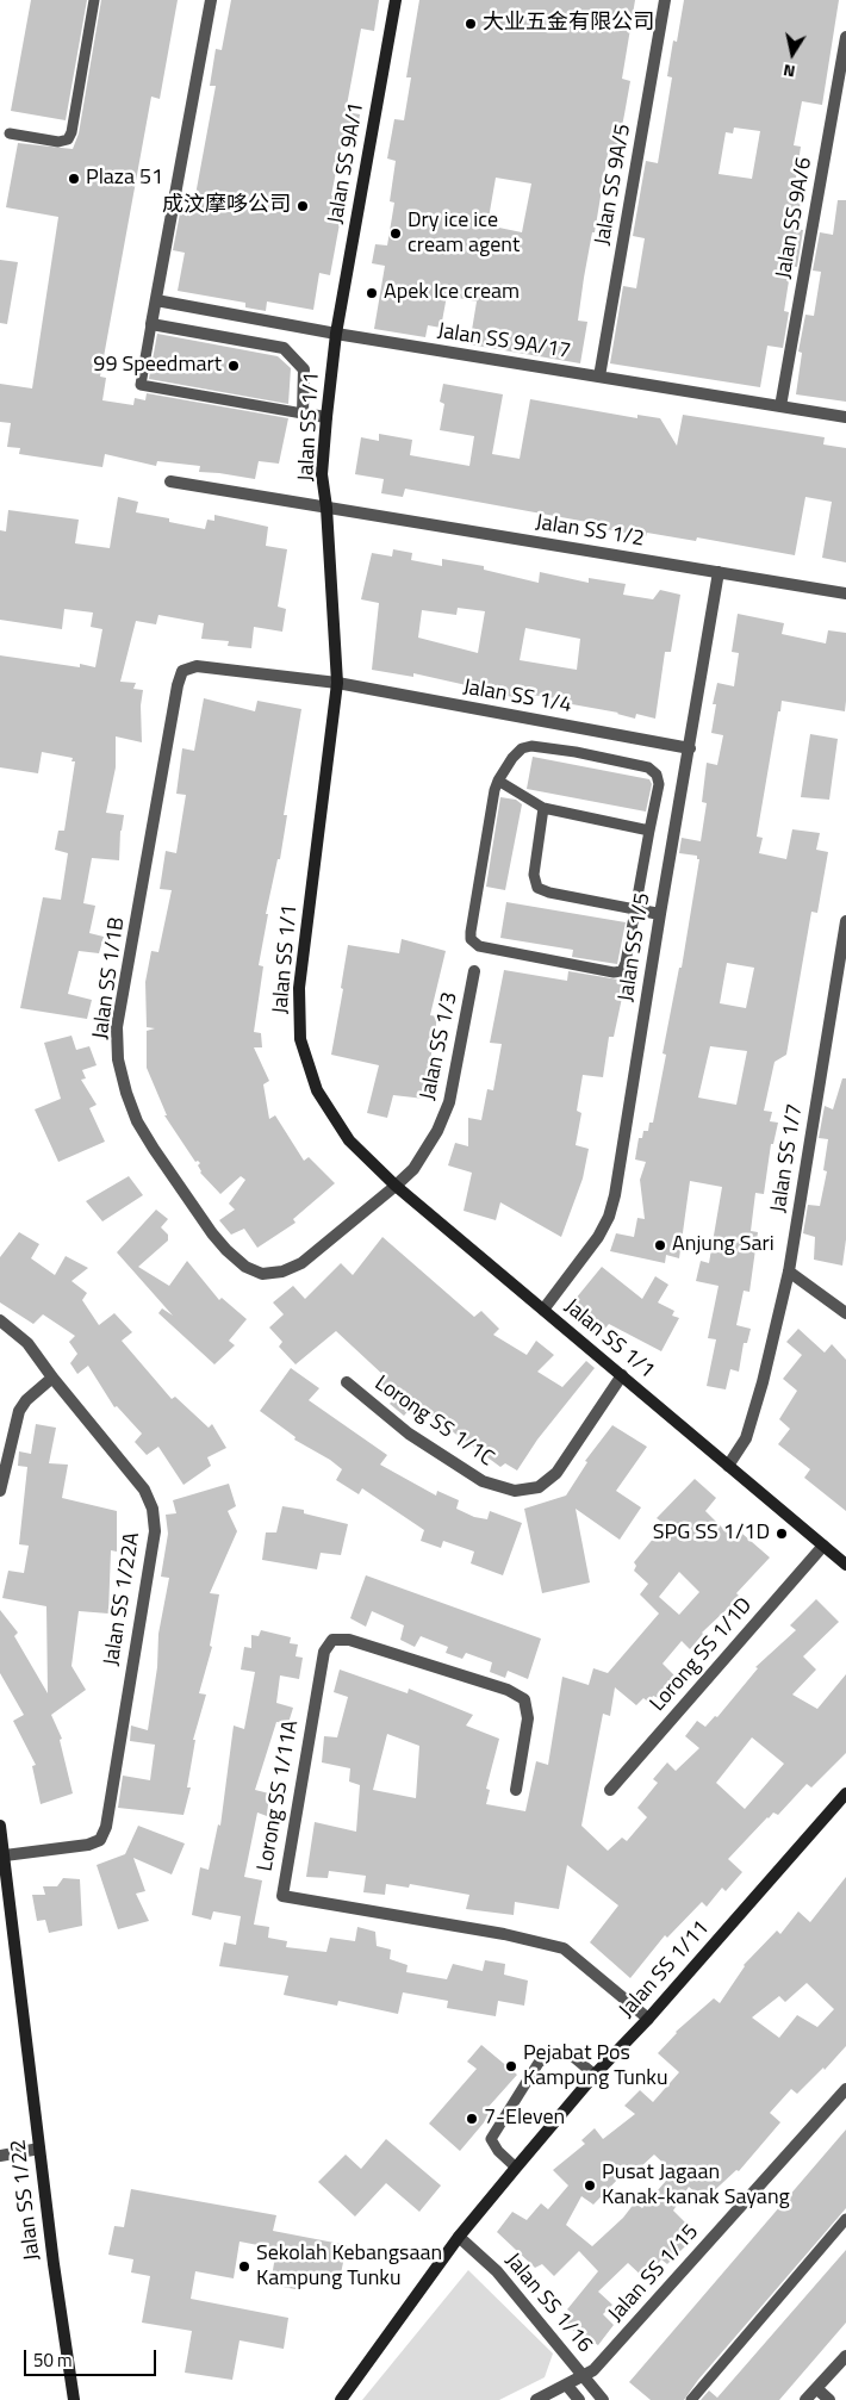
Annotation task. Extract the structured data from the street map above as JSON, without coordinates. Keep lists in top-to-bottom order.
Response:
{
  "streets": {
    "street": [
      "Jalan SS 9A/1",
      "Jalan SS 9A/5",
      "Jalan SS 9A/6",
      "Jalan SS 9A/17",
      "Jalan SS 1/1",
      "Jalan SS 1/2",
      "Jalan SS 1/4",
      "Jalan SS 1/5",
      "Jalan SS 1/1B",
      "Jalan SS 1/3",
      "Jalan SS 1/7",
      "Lorong SS 1/1C",
      "Jalan SS 1/22A",
      "Lorong SS 1/1D",
      "Lorong SS 1/11A",
      "Jalan SS 1/11",
      "Jalan SS 1/22",
      "Jalan SS 1/15",
      "Jalan SS 1/16"
    ]
  },
  "crossings": [
    ["Jalan SS 9A/1", "Jalan SS 9A/17"],
    ["Jalan SS 9A/1", "Jalan SS 1/1"],
    ["Jalan SS 9A/5", "Jalan SS 9A/17"],
    ["Jalan SS 9A/6", "Jalan SS 9A/17"],
    ["Jalan SS 9A/17", "Jalan SS 1/1"],
    ["Jalan SS 1/1", "Jalan SS 1/2"],
    ["Jalan SS 1/1", "Jalan SS 1/4"],
    ["Jalan SS 1/1", "Jalan SS 1/5"],
    ["Jalan SS 1/1", "Jalan SS 1/1B"],
    ["Jalan SS 1/1", "Jalan SS 1/3"],
    ["Jalan SS 1/1", "Jalan SS 1/7"],
    ["Jalan SS 1/1", "Lorong SS 1/1C"],
    ["Jalan SS 1/1", "Lorong SS 1/1D"],
    ["Jalan SS 1/2", "Jalan SS 1/5"],
    ["Jalan SS 1/4", "Jalan SS 1/5"],
    ["Jalan SS 1/4", "Jalan SS 1/1B"],
    ["Jalan SS 1/1B", "Jalan SS 1/3"],
    ["Jalan SS 1/22A", "Jalan SS 1/22"],
    ["Lorong SS 1/11A", "Jalan SS 1/11"],
    ["Jalan SS 1/11", "Jalan SS 1/16"],
    ["Jalan SS 1/15", "Jalan SS 1/16"]
  ],
  "places": [
    "大业五金有限公司",
    "Plaza 51",
    "成汶摩哆公司",
    "Dry ice ice cream agent",
    "Apek Ice cream",
    "99 Speedmart",
    "Anjung Sari",
    "SPG SS 1/1D",
    "Pejabat Pos Kampung Tunku",
    "7-Eleven",
    "Pusat Jagaan Kanak-kanak Sayang",
    "Sekolah Kebangsaan Kampung Tunku"
  ],
  "scale_bar": "50 m",
  "north": "bottom"
}
